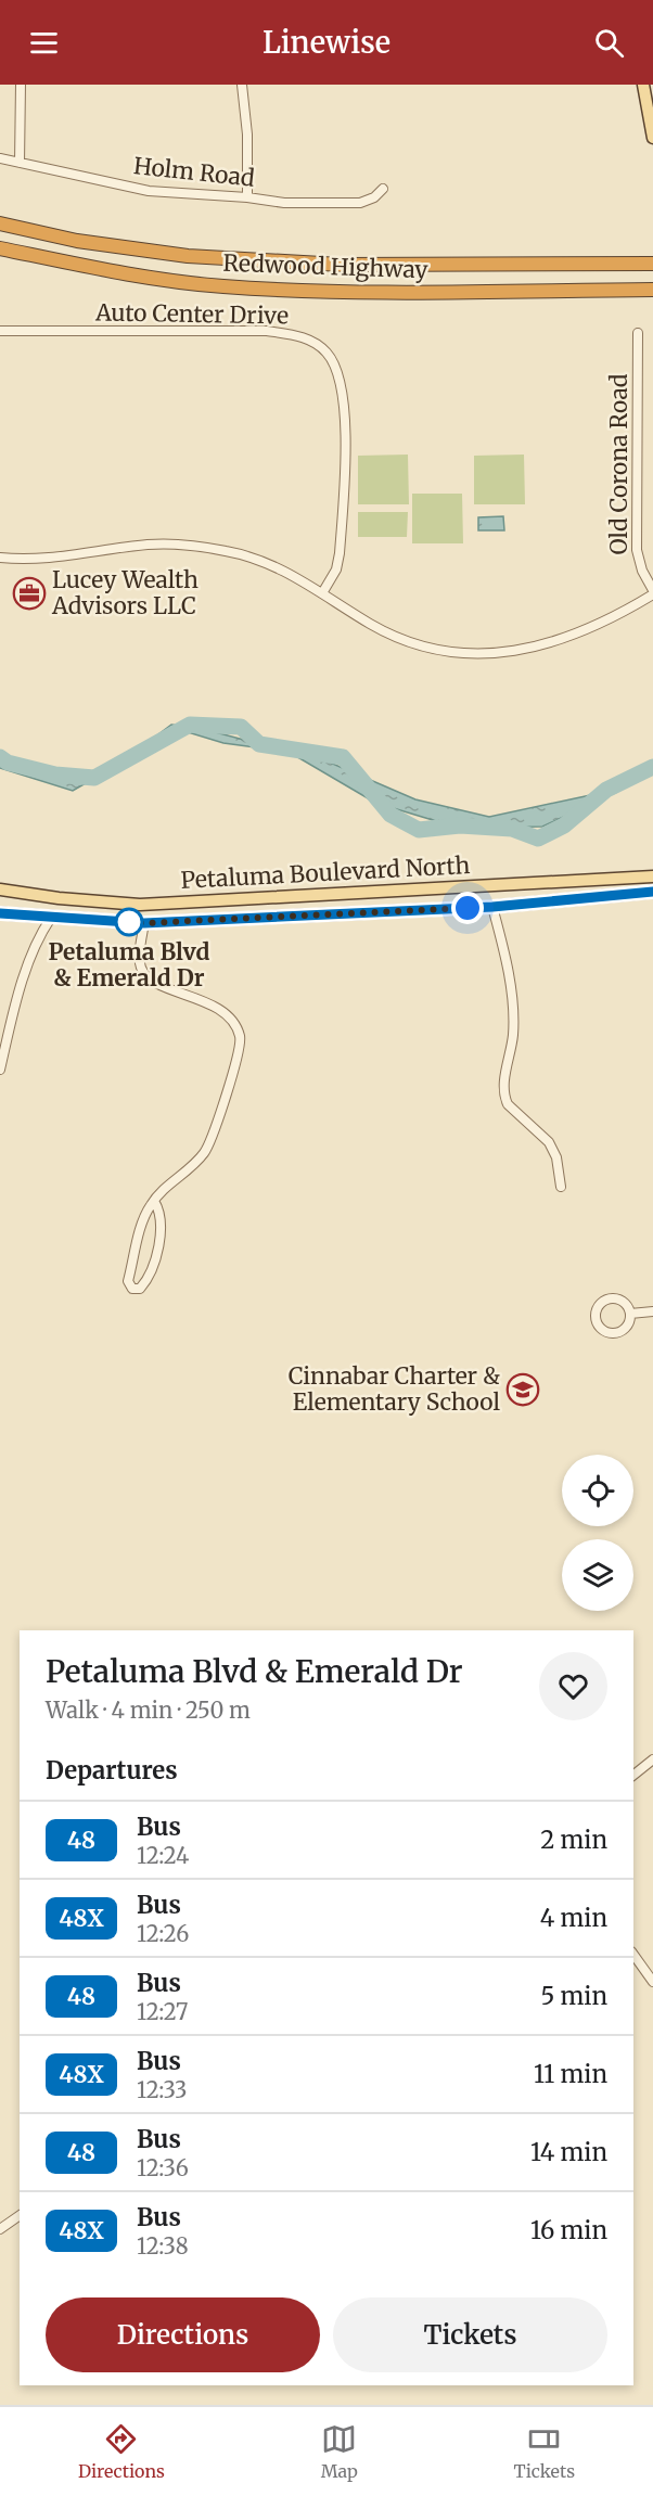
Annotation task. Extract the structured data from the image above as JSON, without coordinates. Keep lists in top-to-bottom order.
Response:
{
  "streets": {
    "highway": ["Redwood Highway"],
    "main road": ["Petaluma Boulevard North"],
    "street": ["Holm Road", "Auto Center Drive", "Old Corona Road"]
  },
  "places": {
    "office": ["Lucey Wealth Advisors LLC"],
    "other": ["Petaluma Blvd & Emerald Dr"],
    "school or university": ["Cinnabar Charter & Elementary School"]
  },
  "lines": ["bus line 48"],
  "page": {
    "header": "Linewise",
    "heading": [
      ["Petaluma Blvd & Emerald Dr", "Walk · 4 min · 250 m"],
      "Departures"
    ],
    "list": [
      {
        "mark": "48",
        "name": "Bus",
        "note": "12:24",
        "value": "2 min"
      },
      {
        "mark": "48X",
        "name": "Bus",
        "note": "12:26",
        "value": "4 min"
      },
      {
        "mark": "48",
        "name": "Bus",
        "note": "12:27",
        "value": "5 min"
      },
      {
        "mark": "48X",
        "name": "Bus",
        "note": "12:33",
        "value": "11 min"
      },
      {
        "mark": "48",
        "name": "Bus",
        "note": "12:36",
        "value": "14 min"
      },
      {
        "mark": "48X",
        "name": "Bus",
        "note": "12:38",
        "value": "16 min"
      }
    ],
    "buttons": ["Directions", "Tickets"],
    "tabs": ["Directions", "Map", "Tickets"]
  }
}
